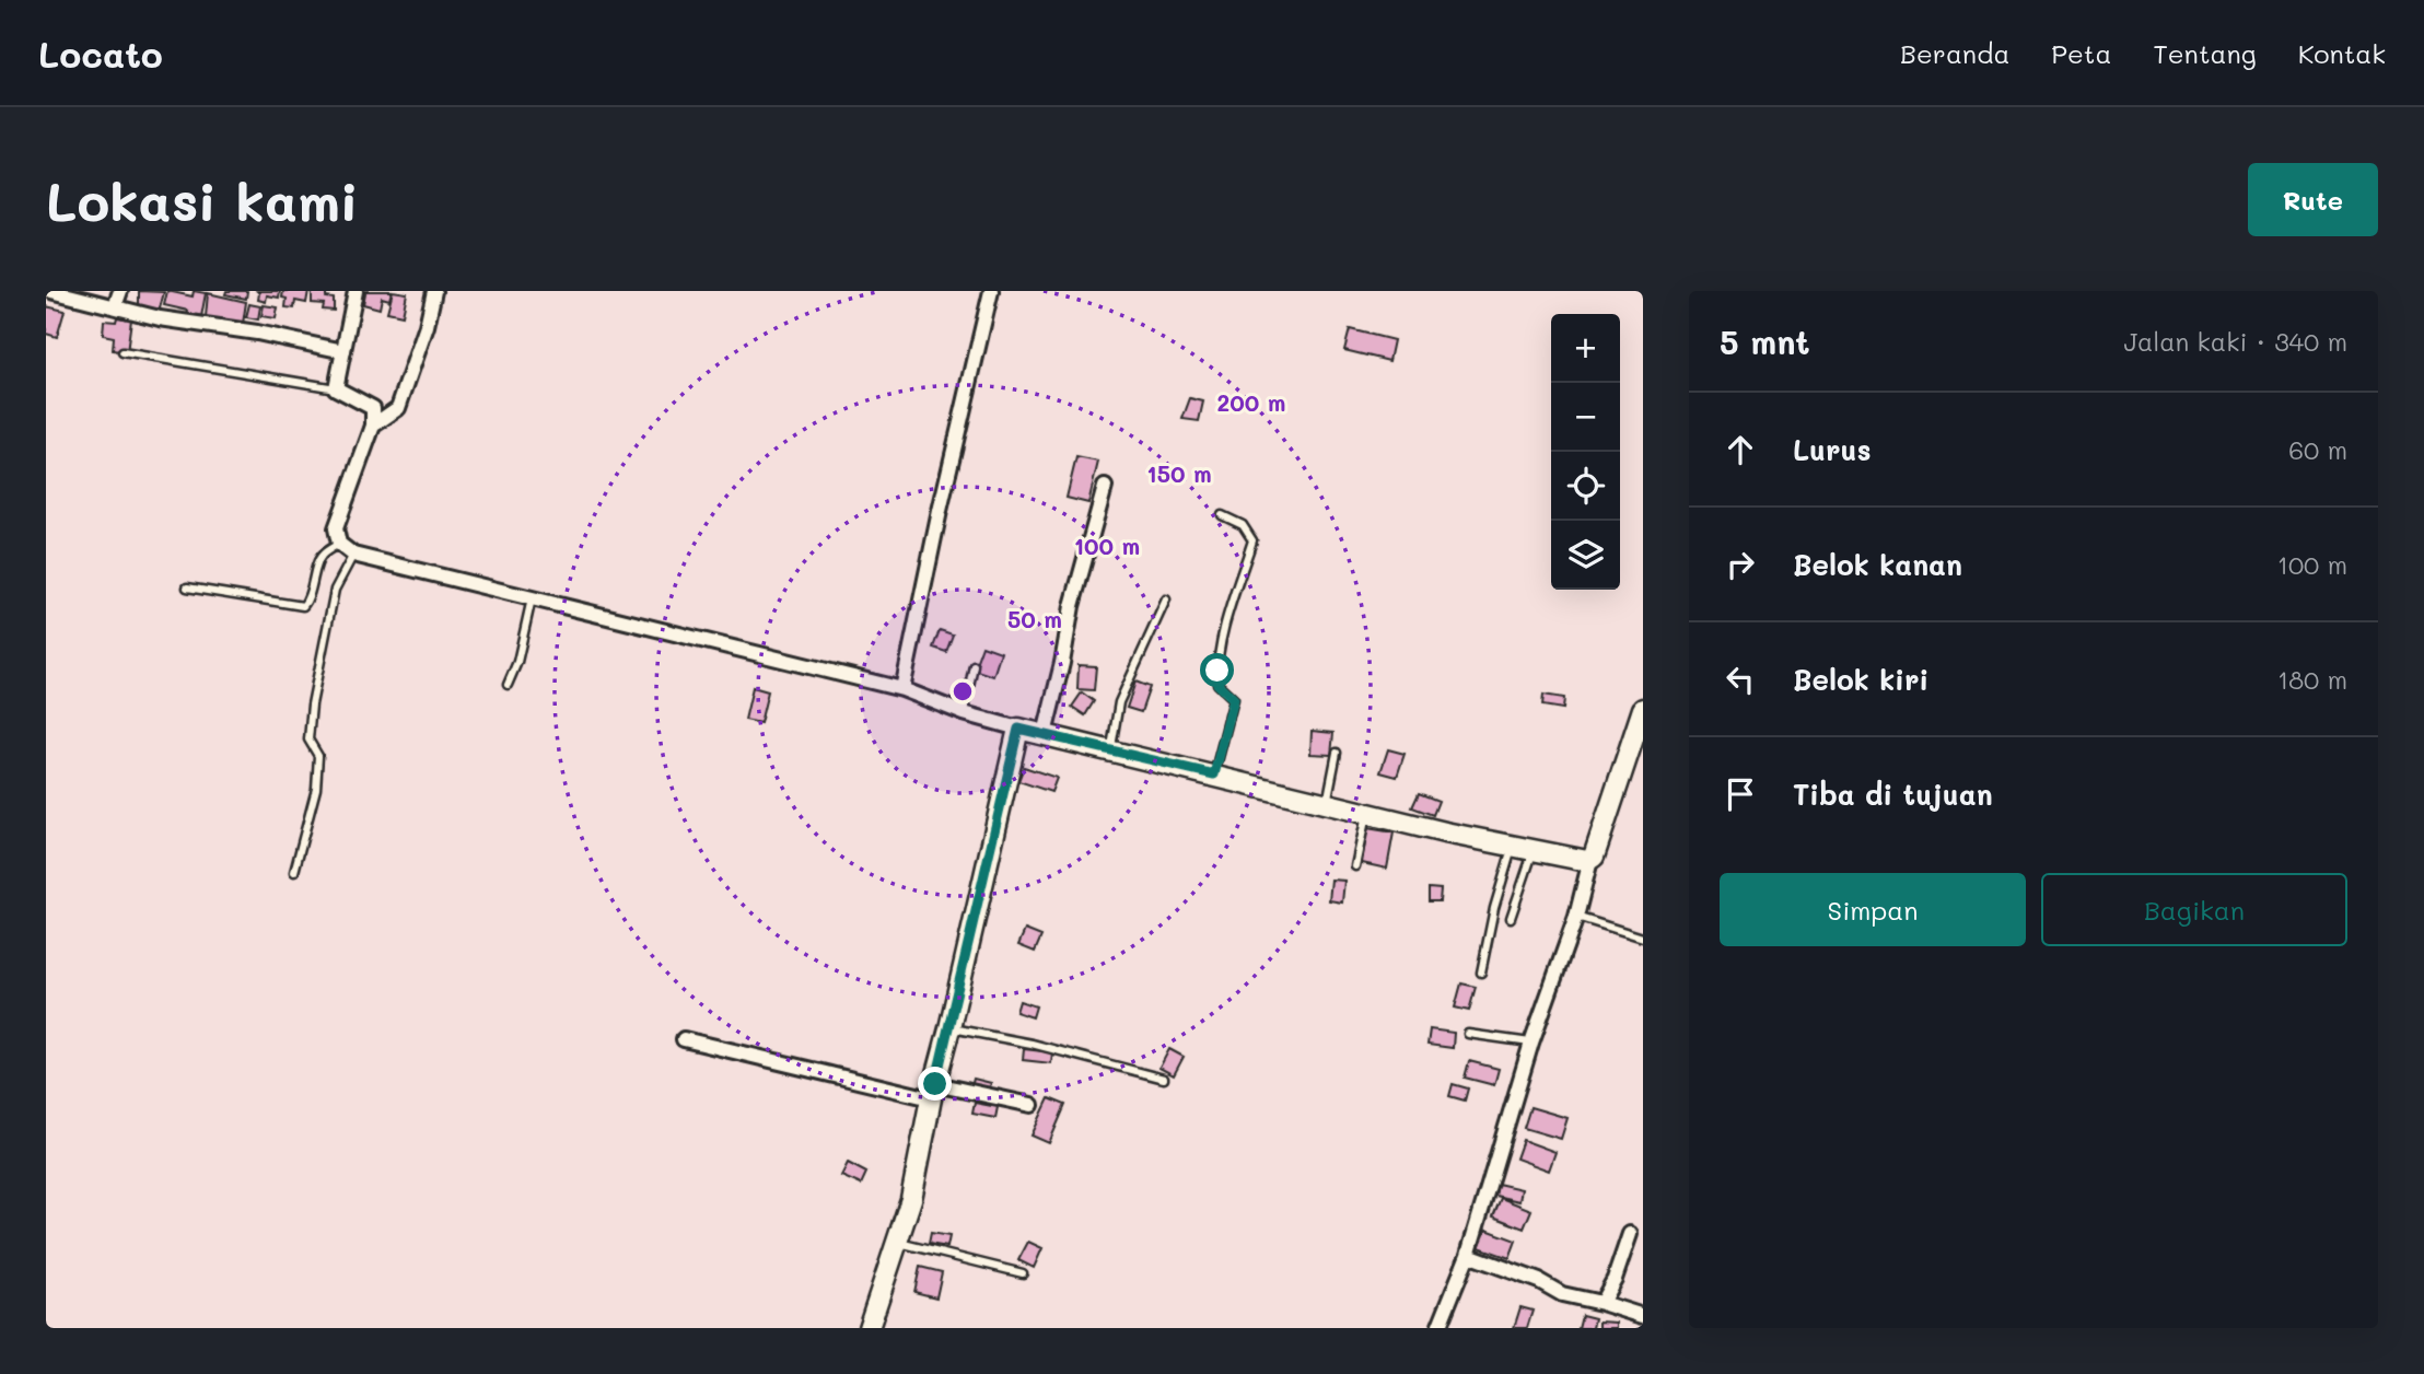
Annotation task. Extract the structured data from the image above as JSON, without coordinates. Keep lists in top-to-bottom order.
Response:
{
  "page": {
    "header": "Locato",
    "nav": [
      "Beranda",
      "Peta",
      "Tentang",
      "Kontak"
    ],
    "buttons": [
      "Rute",
      ["Simpan", "Bagikan"]
    ],
    "title": "Lokasi kami",
    "heading": ["5 mnt", "Jalan kaki · 340 m"],
    "map_buttons": ["+", "−"],
    "list": [
      ["Lurus", "60 m"],
      ["Belok kanan", "100 m"],
      ["Belok kiri", "180 m"],
      "Tiba di tujuan"
    ]
  },
  "rings": [
    "200 m",
    "150 m",
    "100 m",
    "50 m"
  ]
}
